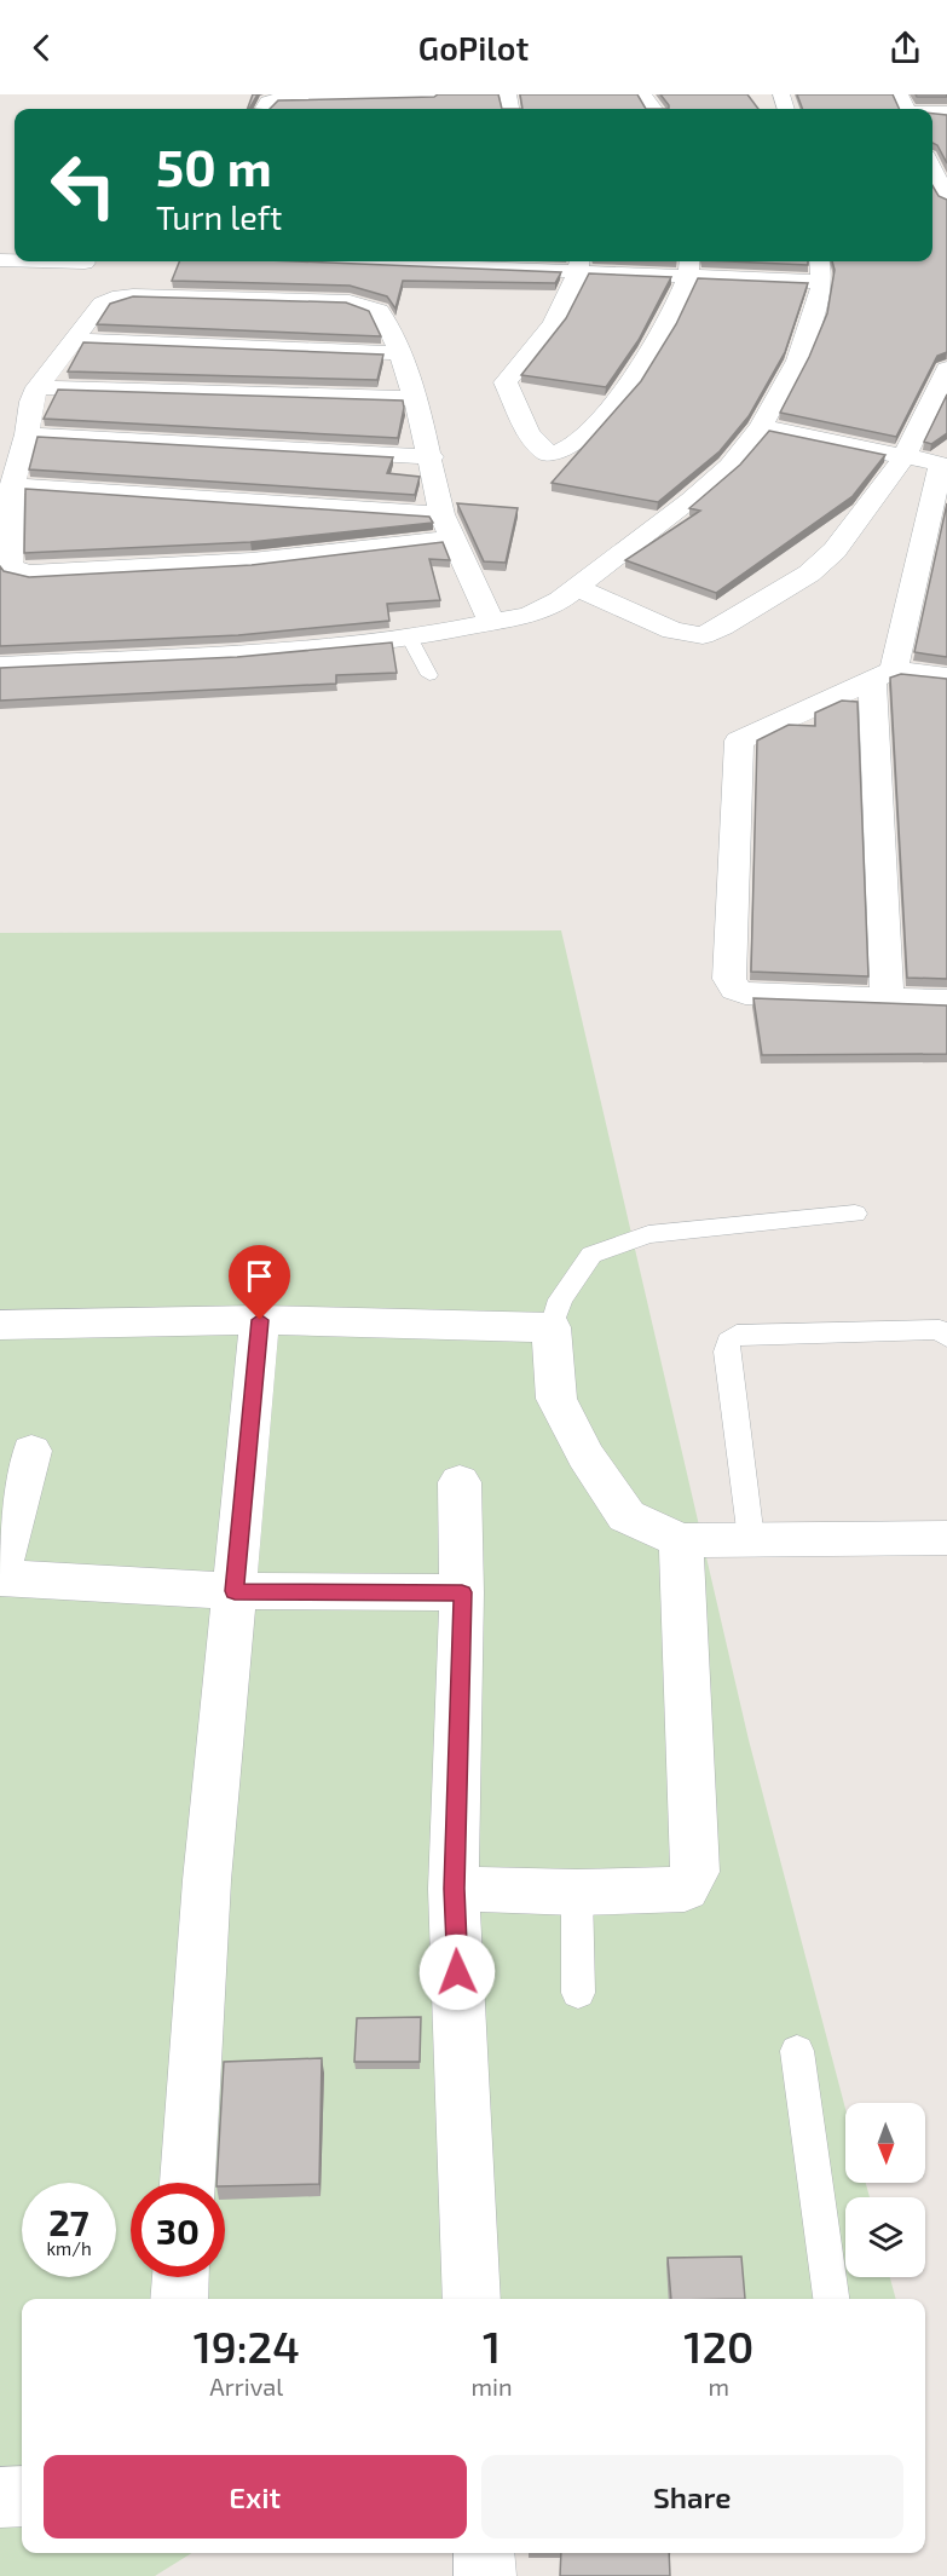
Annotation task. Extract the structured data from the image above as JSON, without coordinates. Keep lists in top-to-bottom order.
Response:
{
  "north": "bottom",
  "page": {
    "header": "GoPilot",
    "turn": ["50 m", "Turn left"],
    "speed": "27 km/h",
    "limit": "30",
    "eta": [
      "19:24",
      "Arrival",
      "1",
      "min",
      "120",
      "m"
    ],
    "buttons": ["Exit", "Share"]
  }
}
